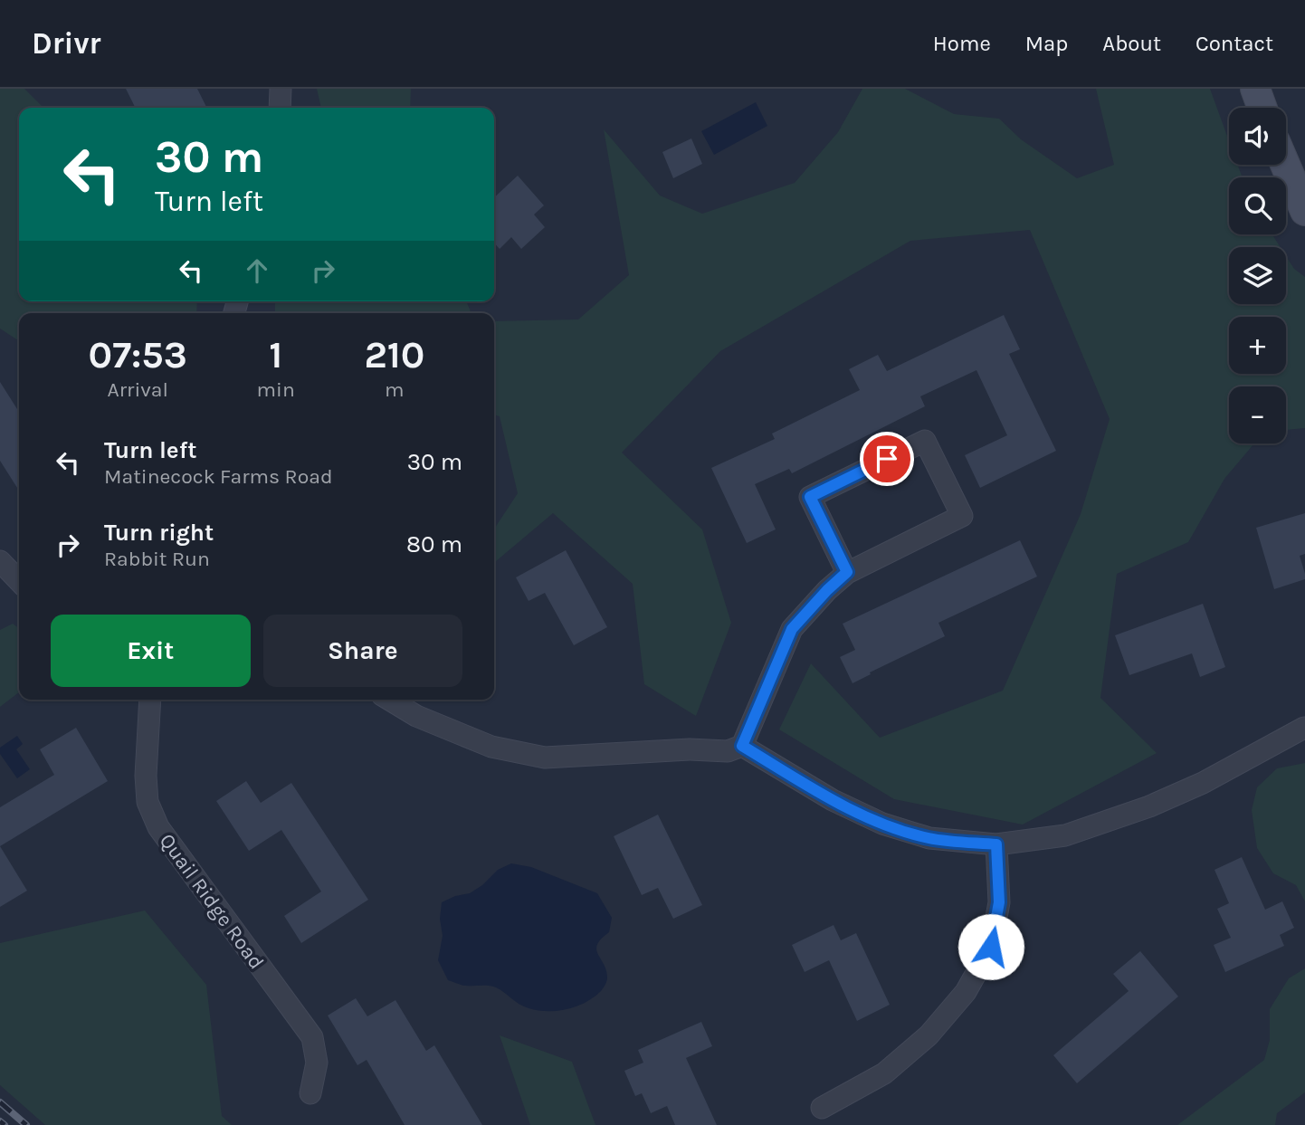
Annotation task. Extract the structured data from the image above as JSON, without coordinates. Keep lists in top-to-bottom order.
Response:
{
  "streets": {
    "street": ["Quail Ridge Road"]
  },
  "page": {
    "header": "Drivr",
    "nav": [
      "Home",
      "Map",
      "About",
      "Contact"
    ],
    "map_buttons": ["+", "−"],
    "turn": ["30 m", "Turn left"],
    "eta": [
      "07:53",
      "Arrival",
      "1",
      "min",
      "210",
      "m"
    ],
    "list": [
      {
        "name": "Turn left",
        "note": "Matinecock Farms Road",
        "value": "30 m"
      },
      {
        "name": "Turn right",
        "note": "Rabbit Run",
        "value": "80 m"
      }
    ],
    "buttons": ["Exit", "Share"]
  }
}
